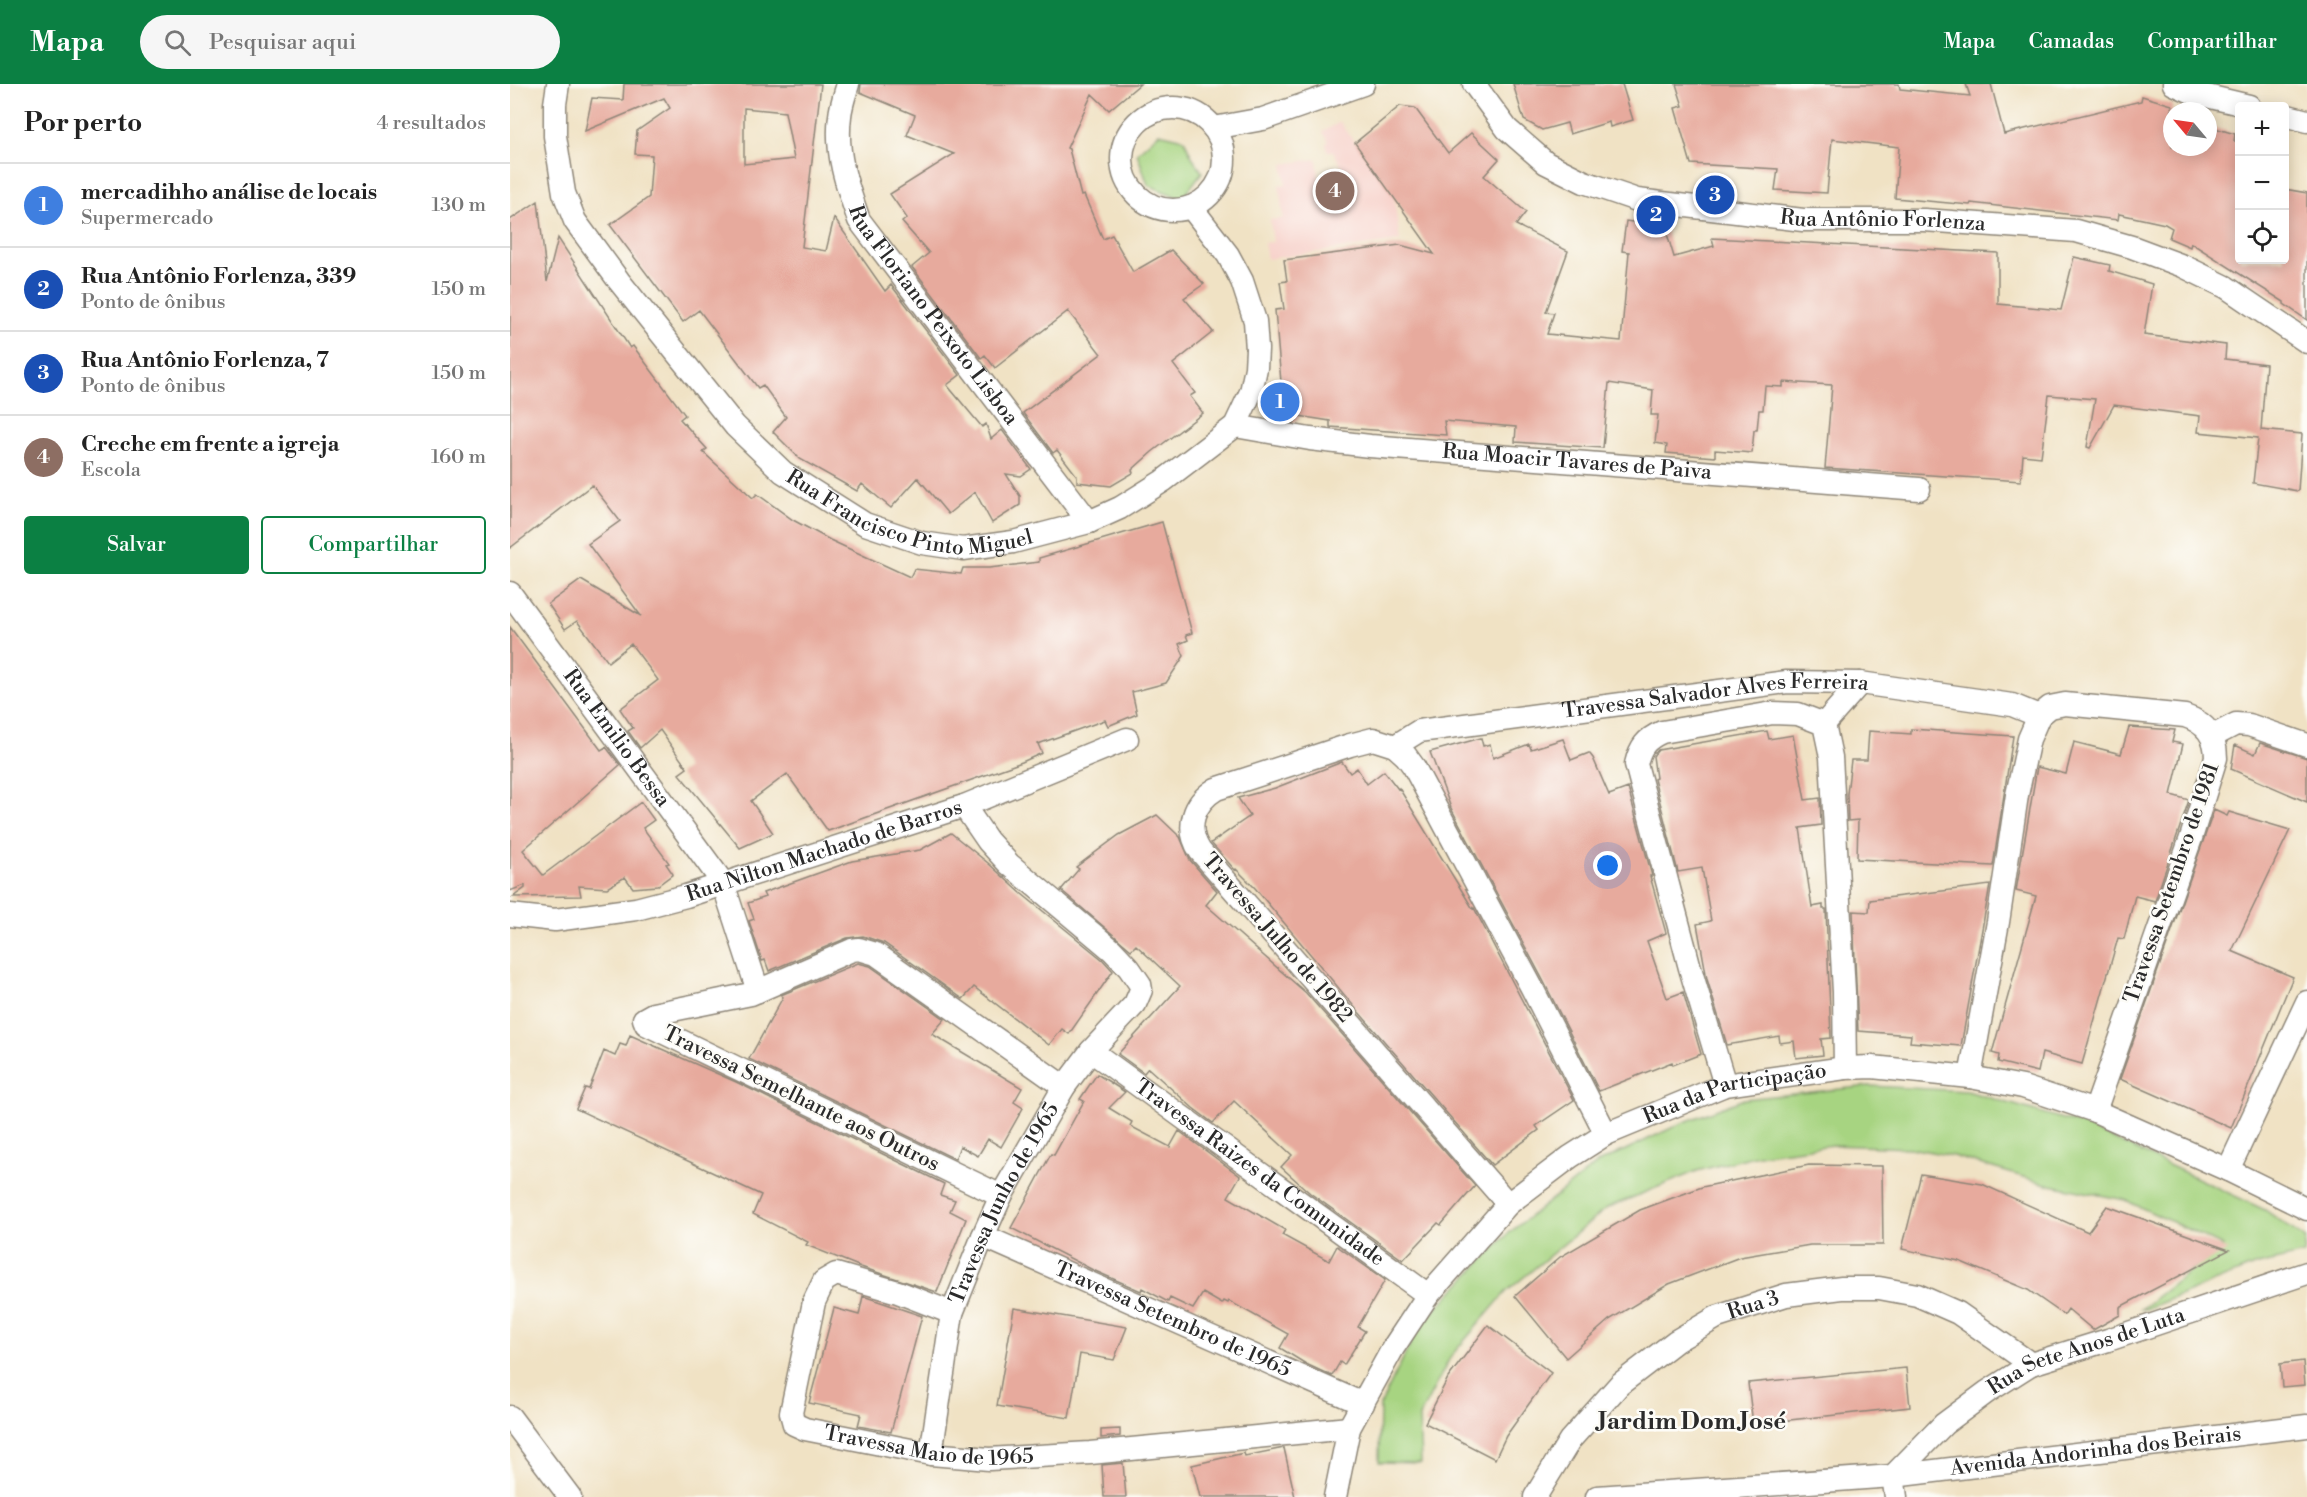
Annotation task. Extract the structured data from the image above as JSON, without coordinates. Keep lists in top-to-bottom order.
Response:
{
  "streets": {
    "street": [
      "Rua Antônio Forlenza",
      "Rua Floriano Peixoto Lisboa",
      "Rua Moacir Tavares de Paiva",
      "Rua Francisco Pinto Miguel",
      "Travessa Salvador Alves Ferreira",
      "Rua Emilio Bessa",
      "Rua Nilton Machado de Barros",
      "Travessa Setembro de 1981",
      "Travessa Julho de 1982",
      "Rua da Participação",
      "Travessa Semelhante aos Outros",
      "Travessa Raizes da Comunidade",
      "Travessa Junho de 1965",
      "Rua 3",
      "Travessa Setembro de 1965",
      "Rua Sete Anos de Luta",
      "Travessa Maio de 1965",
      "Avenida Andorinha dos Beirais"
    ]
  },
  "crossings": [
    ["Rua Floriano Peixoto Lisboa", "Rua Francisco Pinto Miguel"],
    ["Rua Moacir Tavares de Paiva", "Rua Francisco Pinto Miguel"],
    ["Travessa Salvador Alves Ferreira", "Travessa Setembro de 1981"],
    ["Travessa Salvador Alves Ferreira", "Travessa Julho de 1982"],
    ["Travessa Salvador Alves Ferreira", "Rua da Participação"],
    ["Rua Emilio Bessa", "Rua Nilton Machado de Barros"],
    ["Rua Emilio Bessa", "Travessa Semelhante aos Outros"],
    ["Rua Nilton Machado de Barros", "Travessa Junho de 1965"],
    ["Travessa Setembro de 1981", "Rua da Participação"],
    ["Travessa Julho de 1982", "Rua da Participação"],
    ["Rua da Participação", "Travessa Raizes da Comunidade"],
    ["Rua da Participação", "Travessa Setembro de 1965"],
    ["Rua da Participação", "Travessa Maio de 1965"],
    ["Travessa Semelhante aos Outros", "Travessa Junho de 1965"],
    ["Travessa Raizes da Comunidade", "Travessa Junho de 1965"],
    ["Travessa Junho de 1965", "Travessa Setembro de 1965"],
    ["Travessa Junho de 1965", "Travessa Maio de 1965"],
    ["Rua 3", "Rua Sete Anos de Luta"],
    ["Rua Sete Anos de Luta", "Avenida Andorinha dos Beirais"]
  ],
  "districts": ["Jardim Dom José"],
  "north": "top left",
  "page": {
    "header": "Mapa",
    "search": "Pesquisar aqui",
    "nav": ["Mapa", "Camadas", "Compartilhar"],
    "heading": ["Por perto", "4 resultados"],
    "map_buttons": ["+", "−"],
    "list": [
      {
        "mark": "1",
        "name": "mercadihho análise de locais",
        "note": "Supermercado",
        "value": "130 m"
      },
      {
        "mark": "2",
        "name": "Rua Antônio Forlenza, 339",
        "note": "Ponto de ônibus",
        "value": "150 m"
      },
      {
        "mark": "3",
        "name": "Rua Antônio Forlenza, 7",
        "note": "Ponto de ônibus",
        "value": "150 m"
      },
      {
        "mark": "4",
        "name": "Creche em frente a igreja",
        "note": "Escola",
        "value": "160 m"
      }
    ],
    "pins": [
      "4",
      "3",
      "2",
      "1"
    ],
    "buttons": ["Salvar", "Compartilhar"]
  }
}
